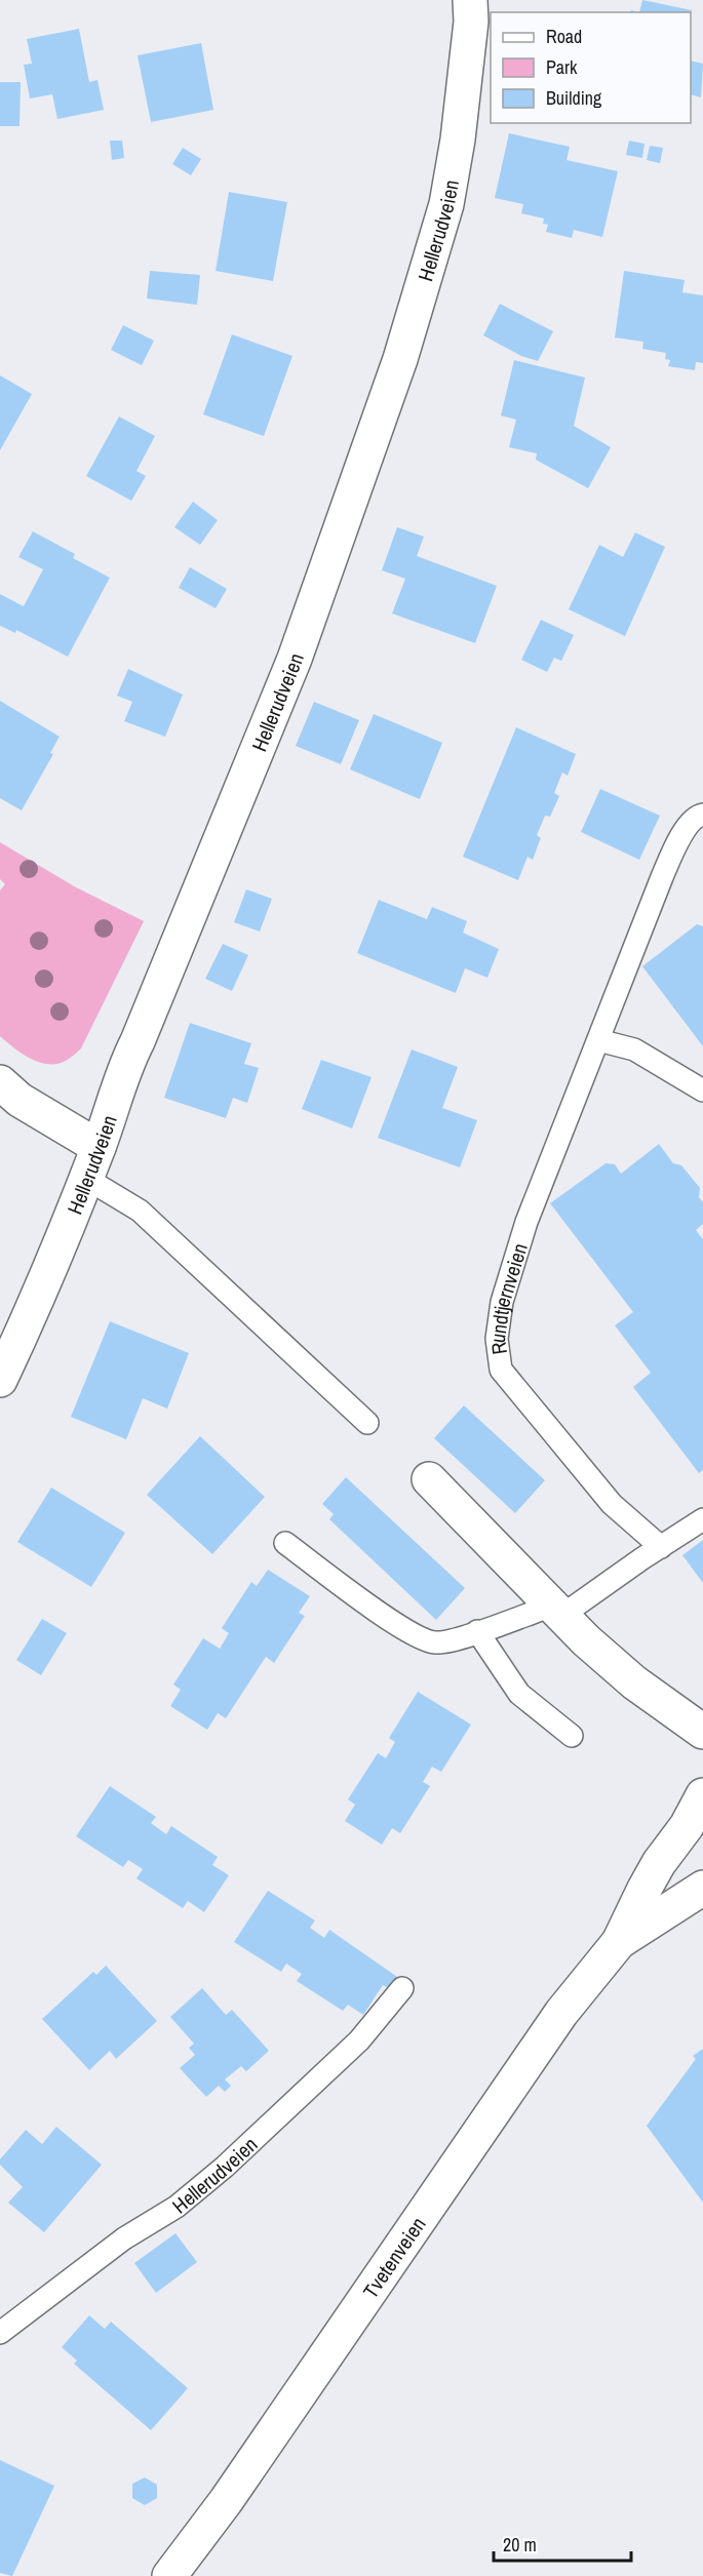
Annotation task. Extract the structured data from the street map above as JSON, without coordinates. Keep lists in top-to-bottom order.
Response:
{
  "streets": {
    "street": ["Hellerudveien", "Tvetenveien"],
    "lane": ["Rundtjernveien"]
  },
  "legend": ["Road", "Park", "Building"],
  "scale_bar": "20 m"
}
